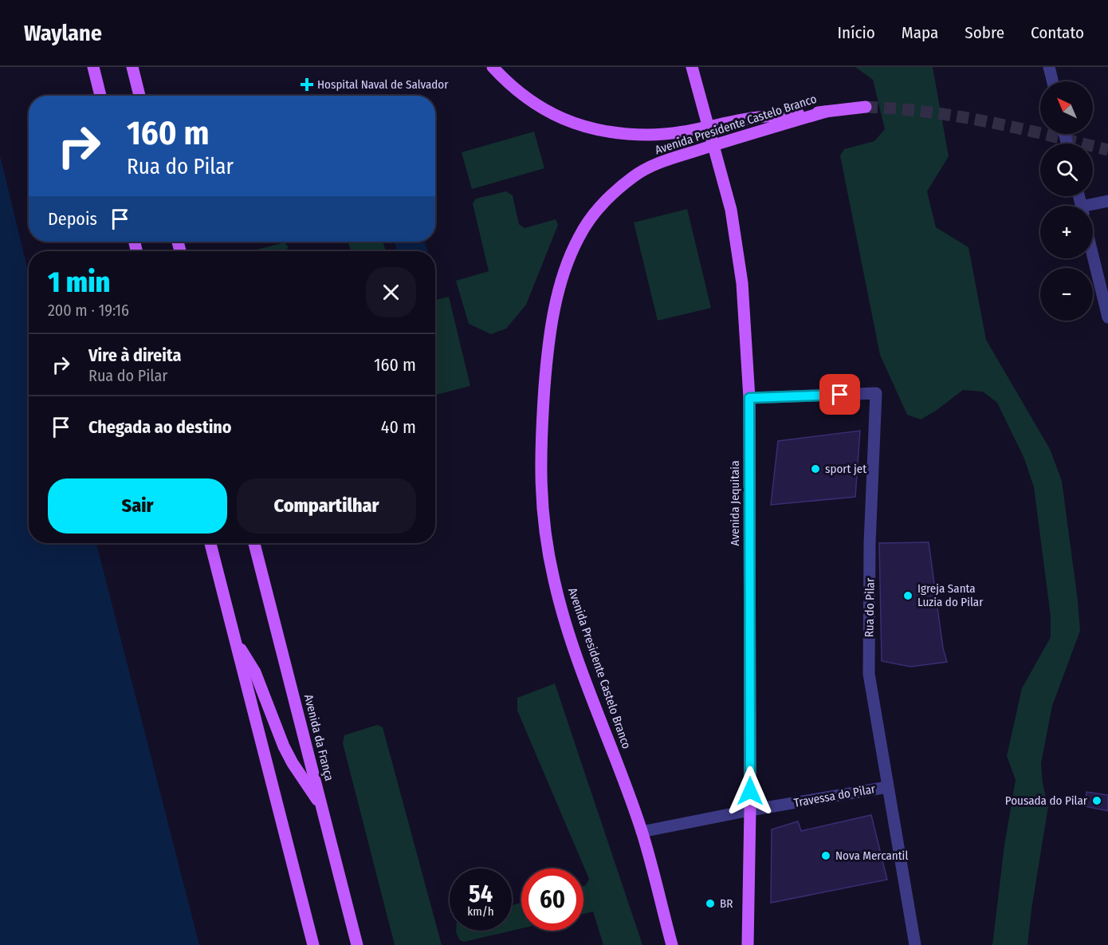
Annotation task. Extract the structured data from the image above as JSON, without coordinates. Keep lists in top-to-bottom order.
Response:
{
  "streets": {
    "main road": ["Avenida Presidente Castelo Branco", "Avenida Jequitaia", "Avenida da França"],
    "street": ["Rua do Pilar", "Travessa do Pilar"]
  },
  "crossings": [
    ["Avenida Presidente Castelo Branco", "Travessa do Pilar"],
    ["Avenida Jequitaia", "Rua do Pilar"],
    ["Avenida Jequitaia", "Travessa do Pilar"],
    ["Rua do Pilar", "Travessa do Pilar"]
  ],
  "places": {
    "health": ["Hospital Naval de Salvador"],
    "other": [
      "sport jet",
      "Igreja Santa Luzia do Pilar",
      "Pousada do Pilar",
      "Nova Mercantil",
      "BR"
    ]
  },
  "north": "top left",
  "page": {
    "header": "Waylane",
    "nav": [
      "Início",
      "Mapa",
      "Sobre",
      "Contato"
    ],
    "map_buttons": ["+", "−"],
    "turn": ["160 m", "Rua do Pilar"],
    "then": "Depois",
    "heading": ["1 min", "200 m · 19:16"],
    "list": [
      {
        "name": "Vire à direita",
        "note": "Rua do Pilar",
        "value": "160 m"
      },
      {
        "name": "Chegada ao destino",
        "value": "40 m"
      }
    ],
    "buttons": ["Sair", "Compartilhar"],
    "speed": "54 km/h",
    "limit": "60"
  }
}
